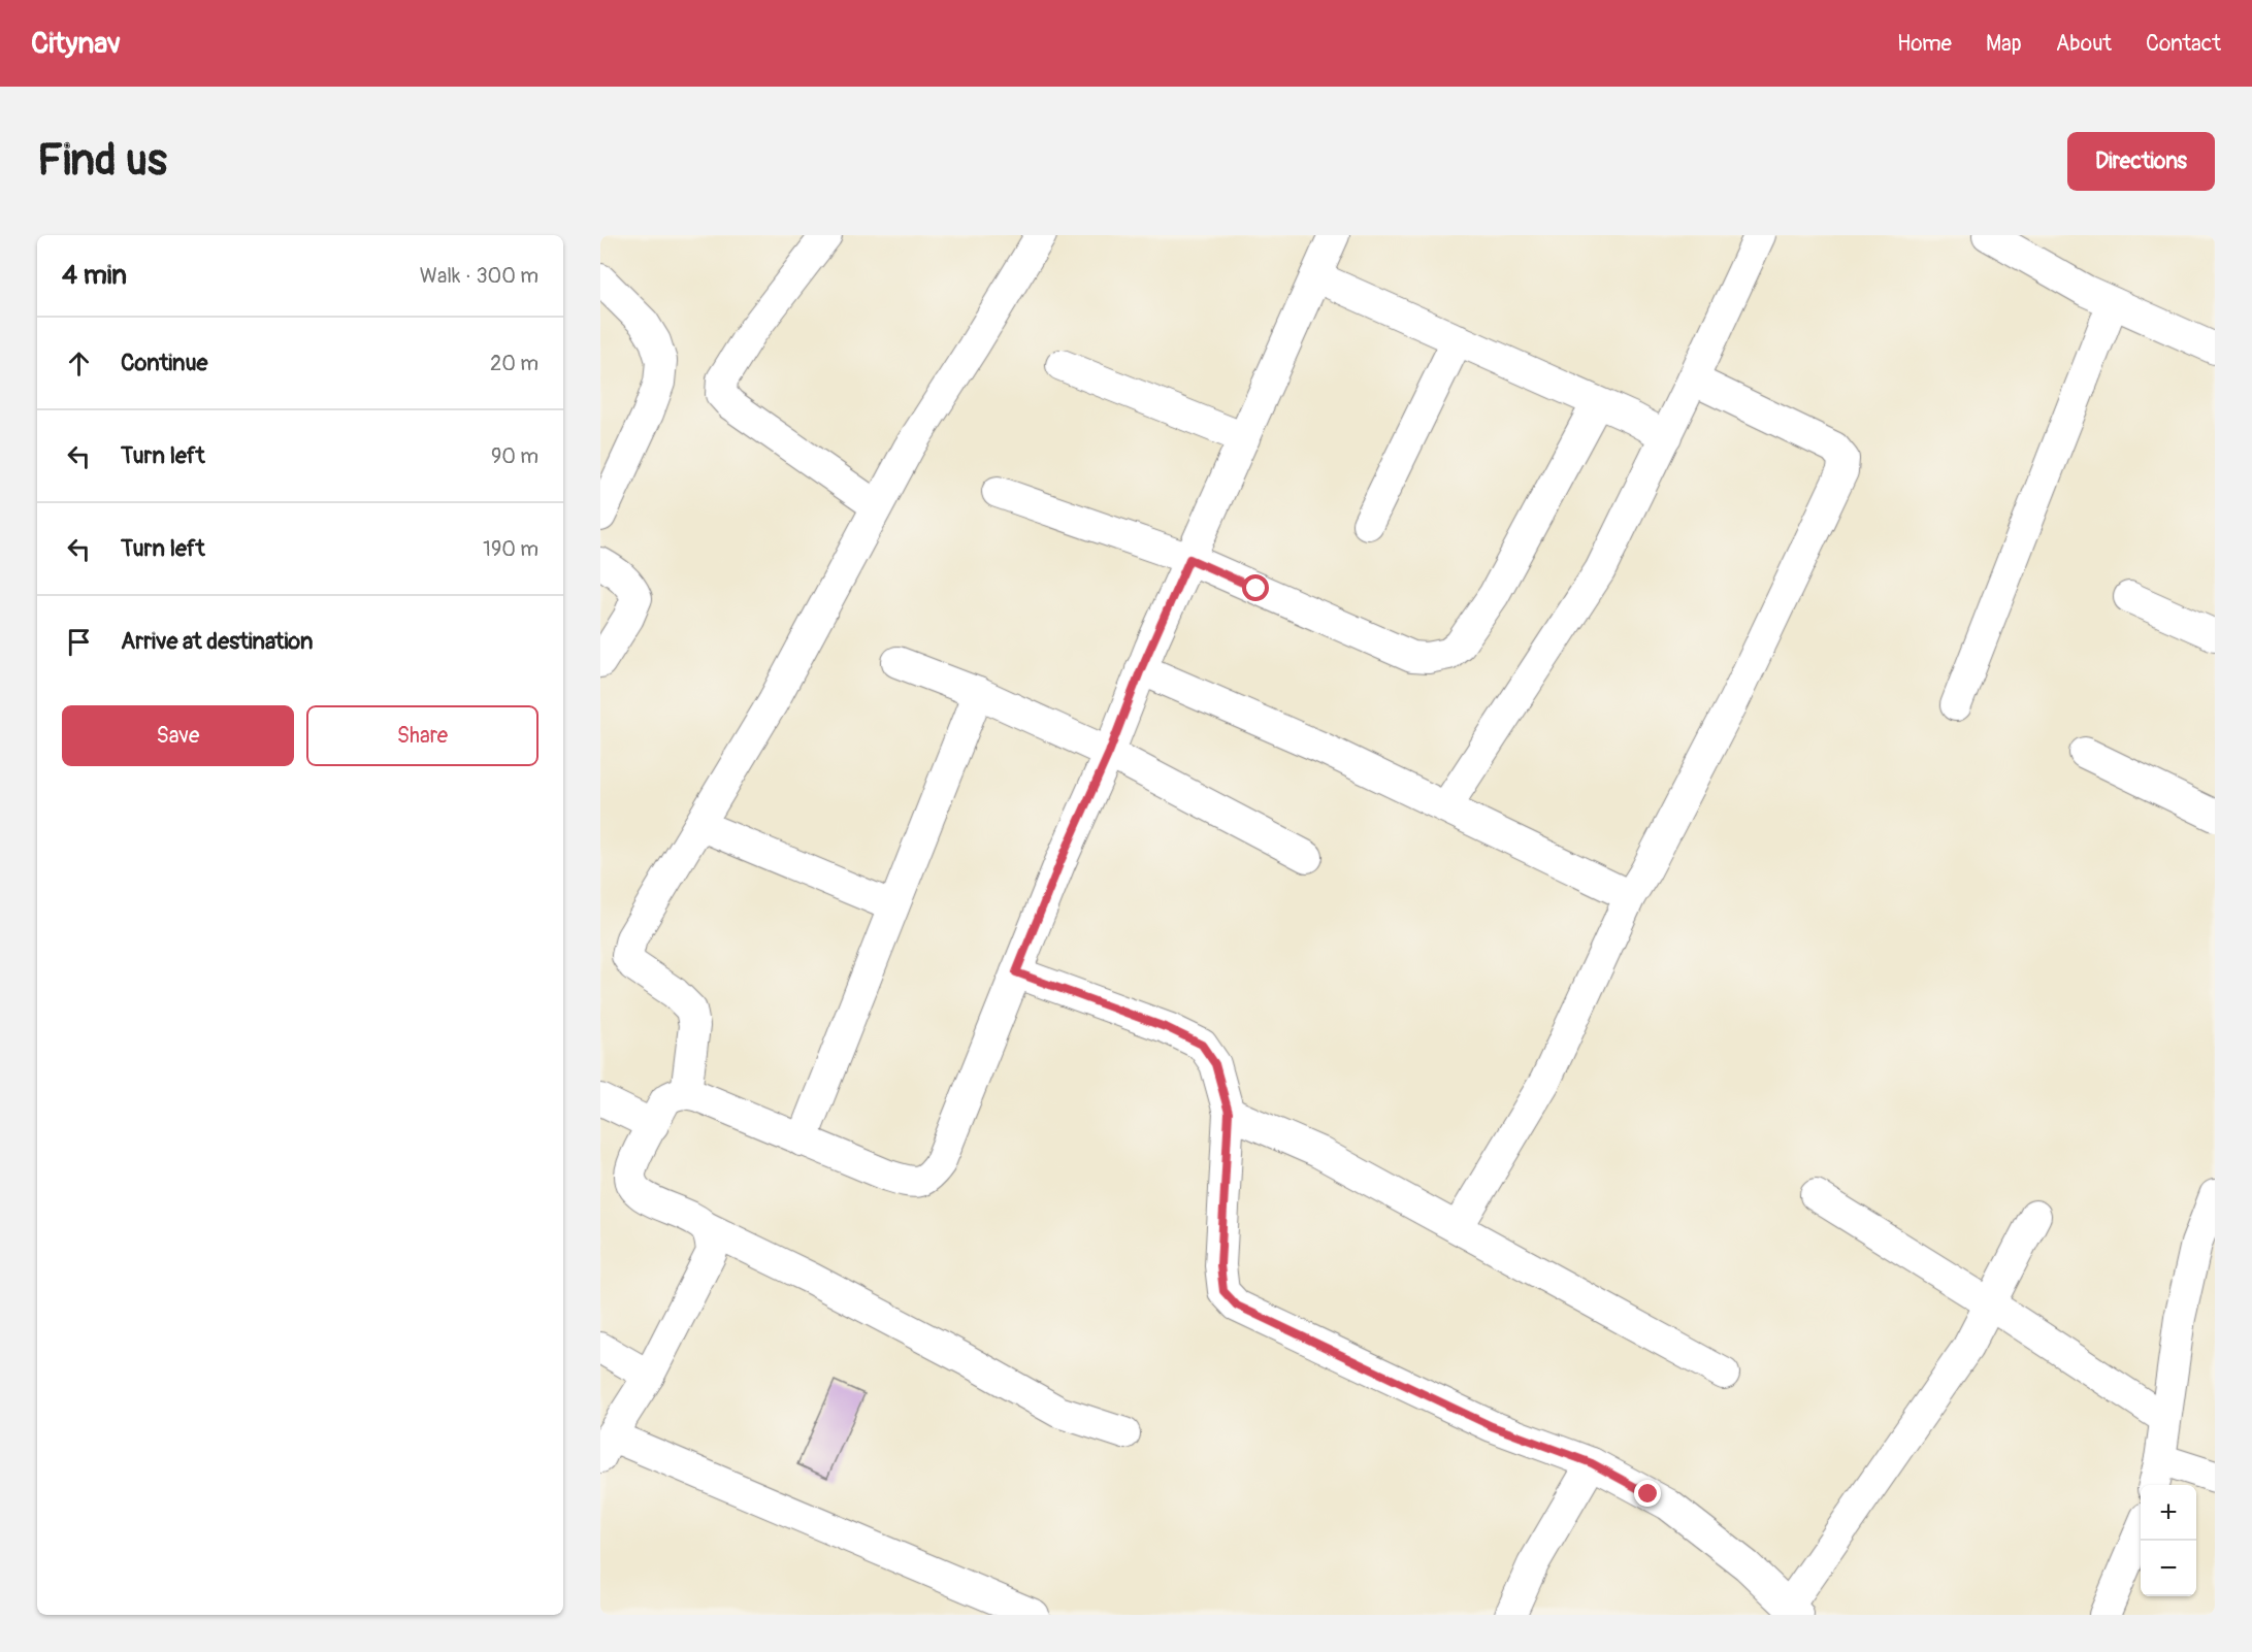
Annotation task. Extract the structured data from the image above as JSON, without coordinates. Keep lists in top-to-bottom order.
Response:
{
  "page": {
    "header": "Citynav",
    "nav": [
      "Home",
      "Map",
      "About",
      "Contact"
    ],
    "buttons": [
      "Directions",
      ["Save", "Share"]
    ],
    "title": "Find us",
    "heading": ["4 min", "Walk · 300 m"],
    "list": [
      ["Continue", "20 m"],
      ["Turn left", "90 m"],
      ["Turn left", "190 m"],
      "Arrive at destination"
    ],
    "map_buttons": ["+", "−"]
  }
}
